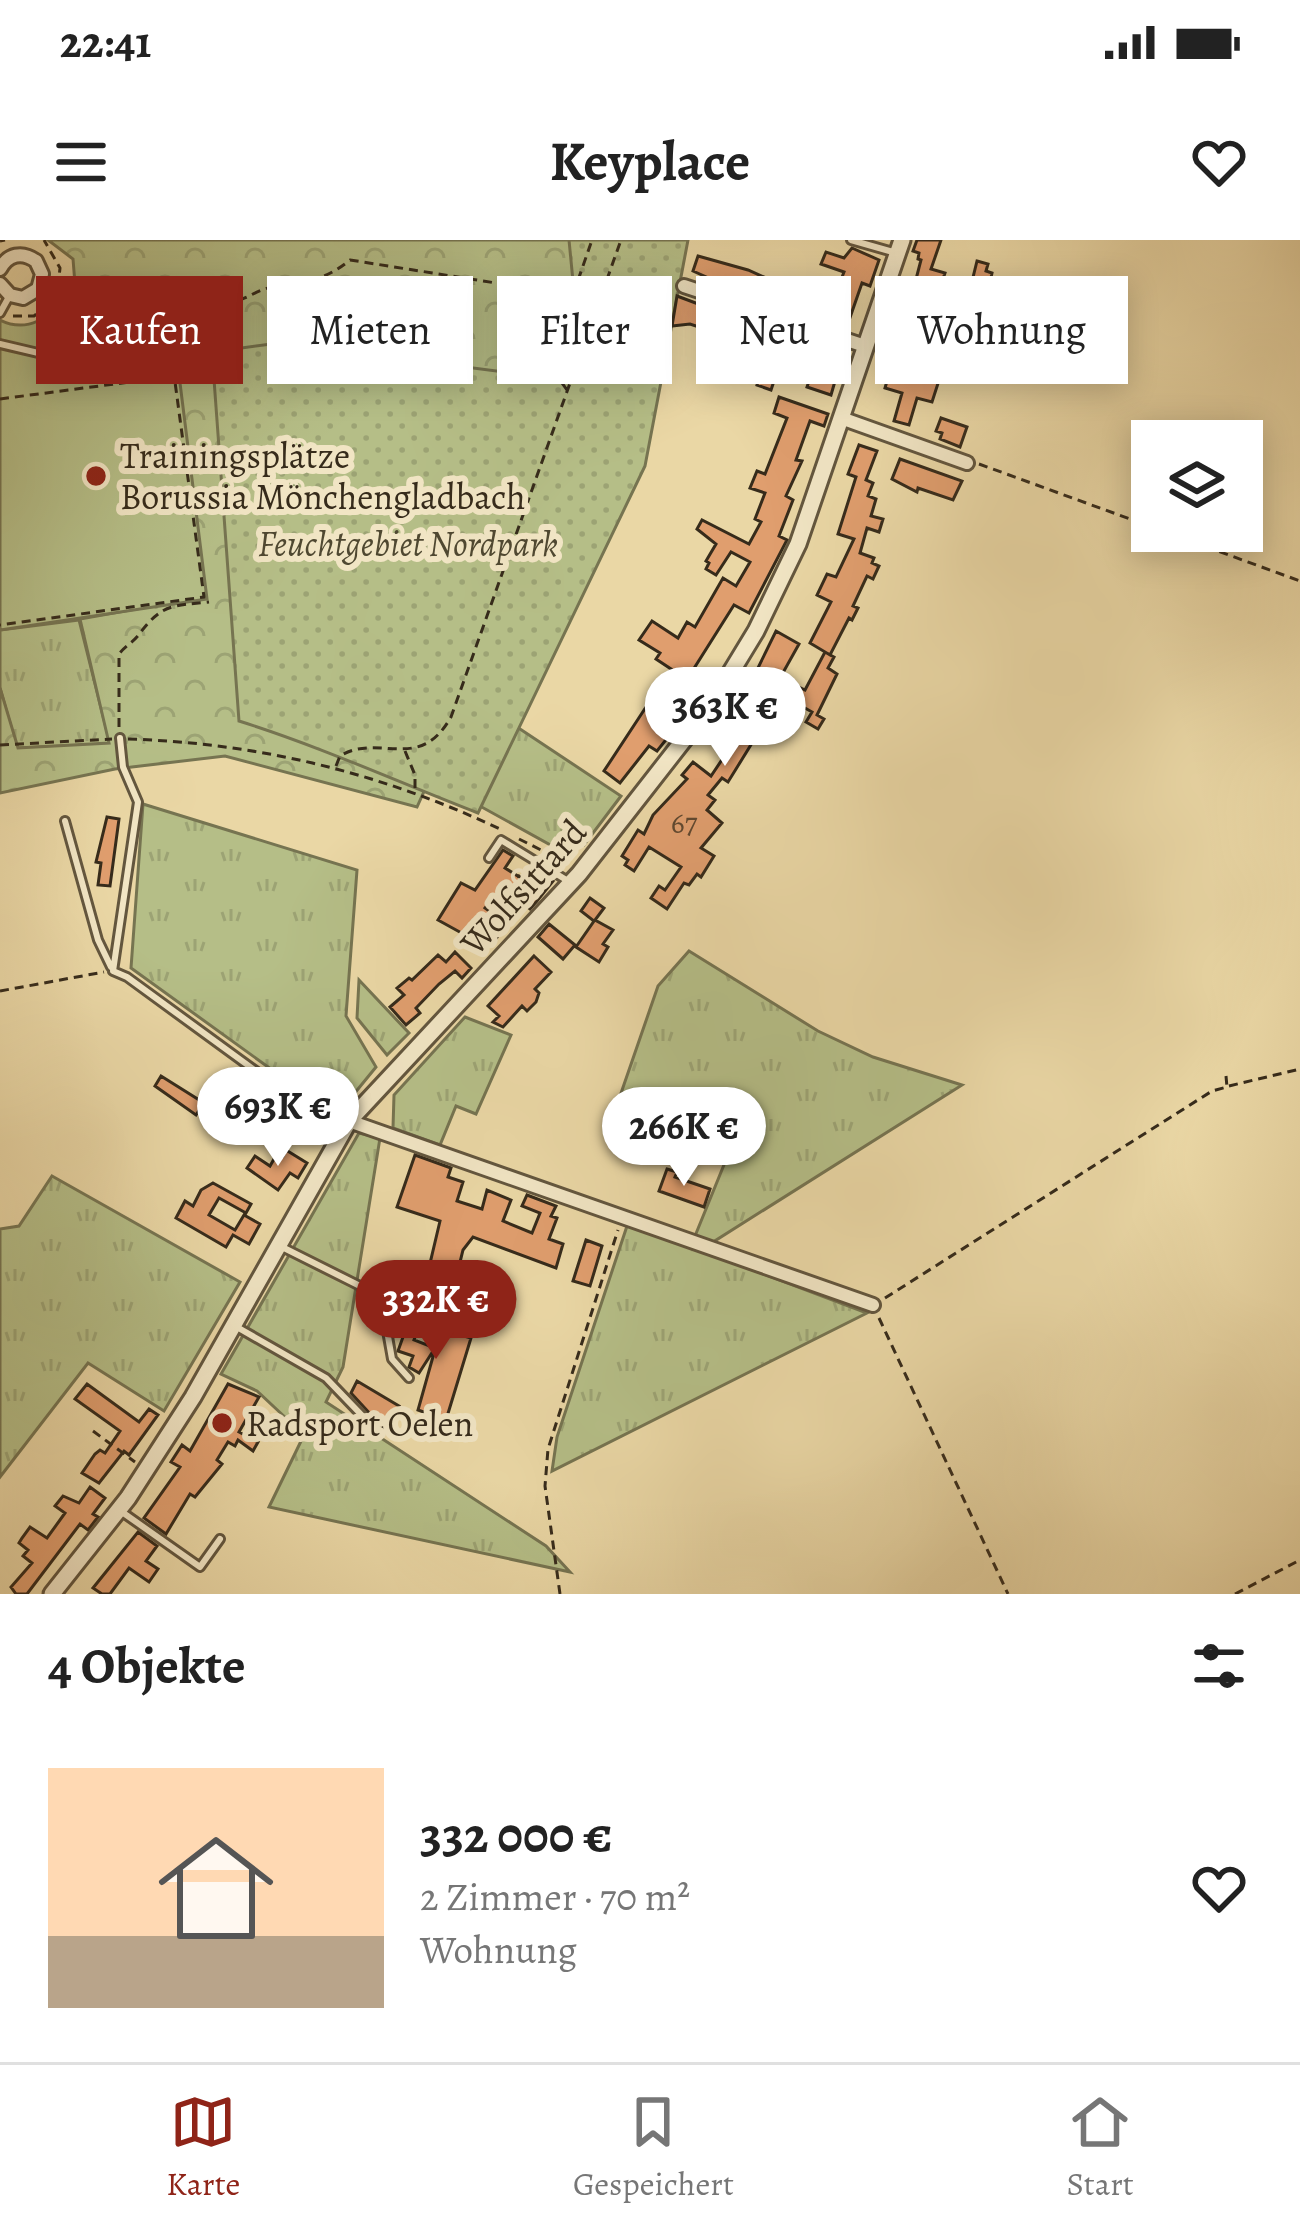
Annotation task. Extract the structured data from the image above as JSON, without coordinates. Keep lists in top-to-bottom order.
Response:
{
  "streets": {
    "street": ["Wolfsittard"]
  },
  "parks": ["Feuchtgebiet Nordpark"],
  "places": ["Trainingsplätze Borussia Mönchengladbach", "Radsport Oelen"],
  "house_numbers": ["67"],
  "page": {
    "status": "22:41",
    "header": "Keyplace",
    "chip": [
      "Kaufen",
      "Mieten",
      "Filter",
      "Neu",
      "Wohnung"
    ],
    "price": [
      "363K €",
      "693K €",
      "266K €",
      "332K €"
    ],
    "heading": "4 Objekte",
    "list": [
      {
        "name": "332 000 €",
        "note": "2 Zimmer · 70 m² · Wohnung"
      }
    ],
    "tabs": ["Karte", "Gespeichert", "Start"]
  }
}
